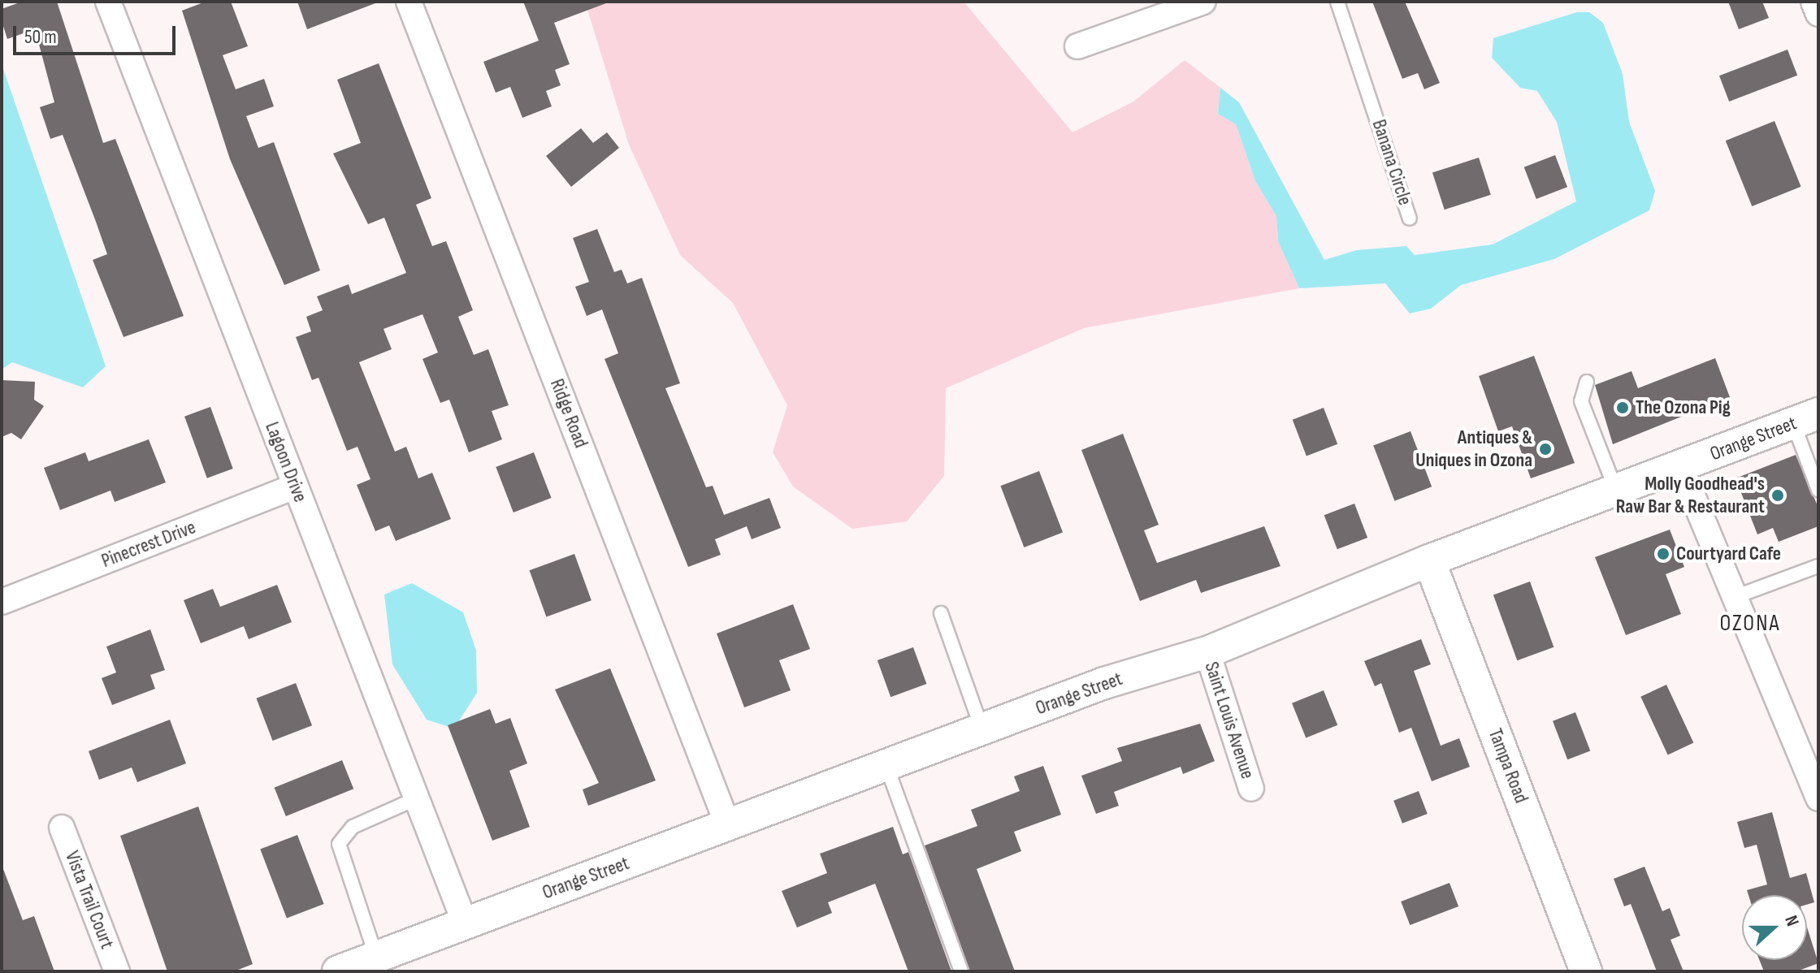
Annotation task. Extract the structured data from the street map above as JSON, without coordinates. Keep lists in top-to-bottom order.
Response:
{
  "streets": {
    "street": [
      "Ridge Road",
      "Orange Street",
      "Lagoon Drive",
      "Pinecrest Drive",
      "Saint Louis Avenue",
      "Tampa Road",
      "Vista Trail Court"
    ],
    "lane": ["Banana Circle"]
  },
  "crossings": [
    ["Ridge Road", "Orange Street"],
    ["Orange Street", "Lagoon Drive"],
    ["Orange Street", "Saint Louis Avenue"],
    ["Orange Street", "Tampa Road"],
    ["Lagoon Drive", "Pinecrest Drive"]
  ],
  "districts": ["OZONA"],
  "places": [
    "The Ozona Pig",
    "Antiques & Uniques in Ozona",
    "Molly Goodhead's Raw Bar & Restaurant",
    "Courtyard Cafe"
  ],
  "scale_bar": "50 m",
  "north": "right"
}
